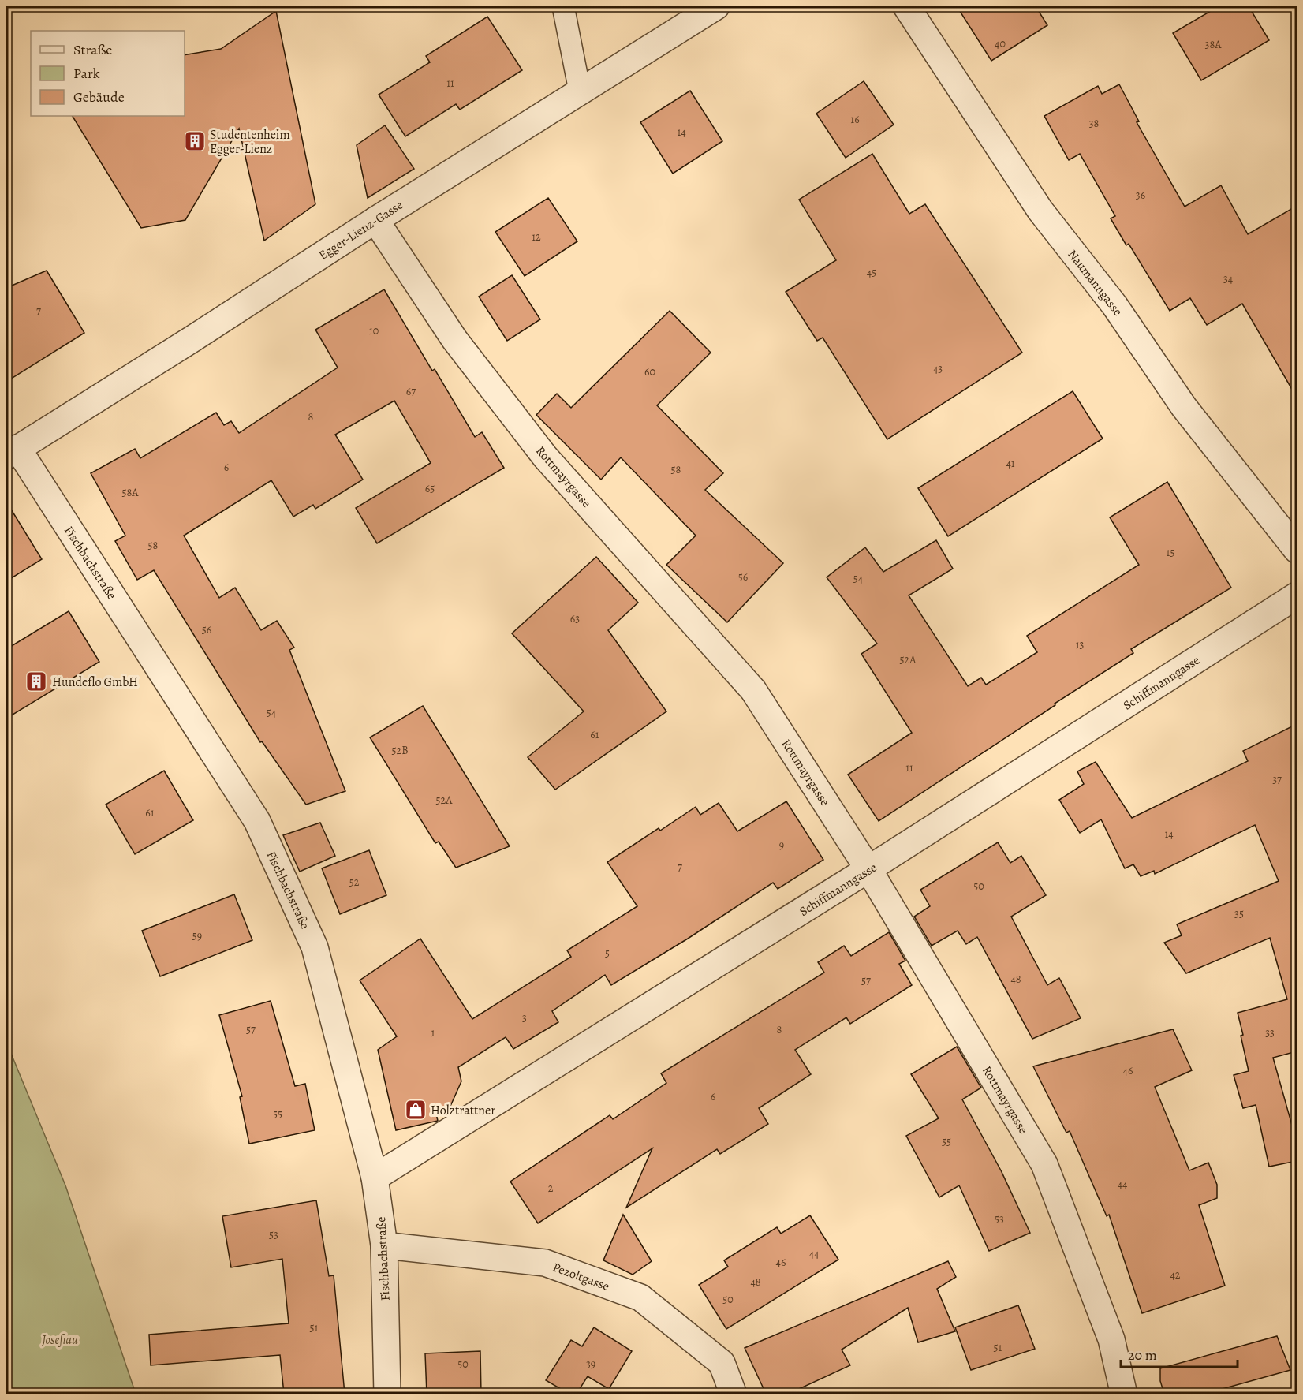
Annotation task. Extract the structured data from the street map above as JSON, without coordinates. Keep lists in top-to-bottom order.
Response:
{
  "streets": {
    "street": [
      "Egger-Lienz-Gasse",
      "Naumanngasse",
      "Rottmayrgasse",
      "Fischbachstraße",
      "Schiffmanngasse",
      "Pezoltgasse"
    ]
  },
  "crossings": [
    ["Egger-Lienz-Gasse", "Rottmayrgasse"],
    ["Egger-Lienz-Gasse", "Fischbachstraße"],
    ["Rottmayrgasse", "Schiffmanngasse"],
    ["Fischbachstraße", "Schiffmanngasse"],
    ["Fischbachstraße", "Pezoltgasse"]
  ],
  "parks": ["Josefiau"],
  "places": {
    "building": ["Studentenheim Egger-Lienz", "Hundeflo GmbH"],
    "shop": ["Holztrattner"]
  },
  "house_numbers": [
    "40",
    "38A",
    "11",
    "16",
    "38",
    "14",
    "36",
    "12",
    "45",
    "34",
    "7",
    "10",
    "43",
    "60",
    "67",
    "8",
    "41",
    "6",
    "58",
    "65",
    "58A",
    "58",
    "15",
    "56",
    "54",
    "63",
    "56",
    "13",
    "52A",
    "54",
    "61",
    "52B",
    "11",
    "37",
    "52A",
    "61",
    "14",
    "9",
    "7",
    "52",
    "50",
    "35",
    "59",
    "5",
    "48",
    "57",
    "3",
    "57",
    "8",
    "1",
    "33",
    "46",
    "6",
    "55",
    "55",
    "44",
    "2",
    "53",
    "53",
    "44",
    "46",
    "42",
    "48",
    "50",
    "51",
    "51",
    "50",
    "39"
  ],
  "legend": ["Straße", "Park", "Gebäude"],
  "scale_bar": "20 m"
}
